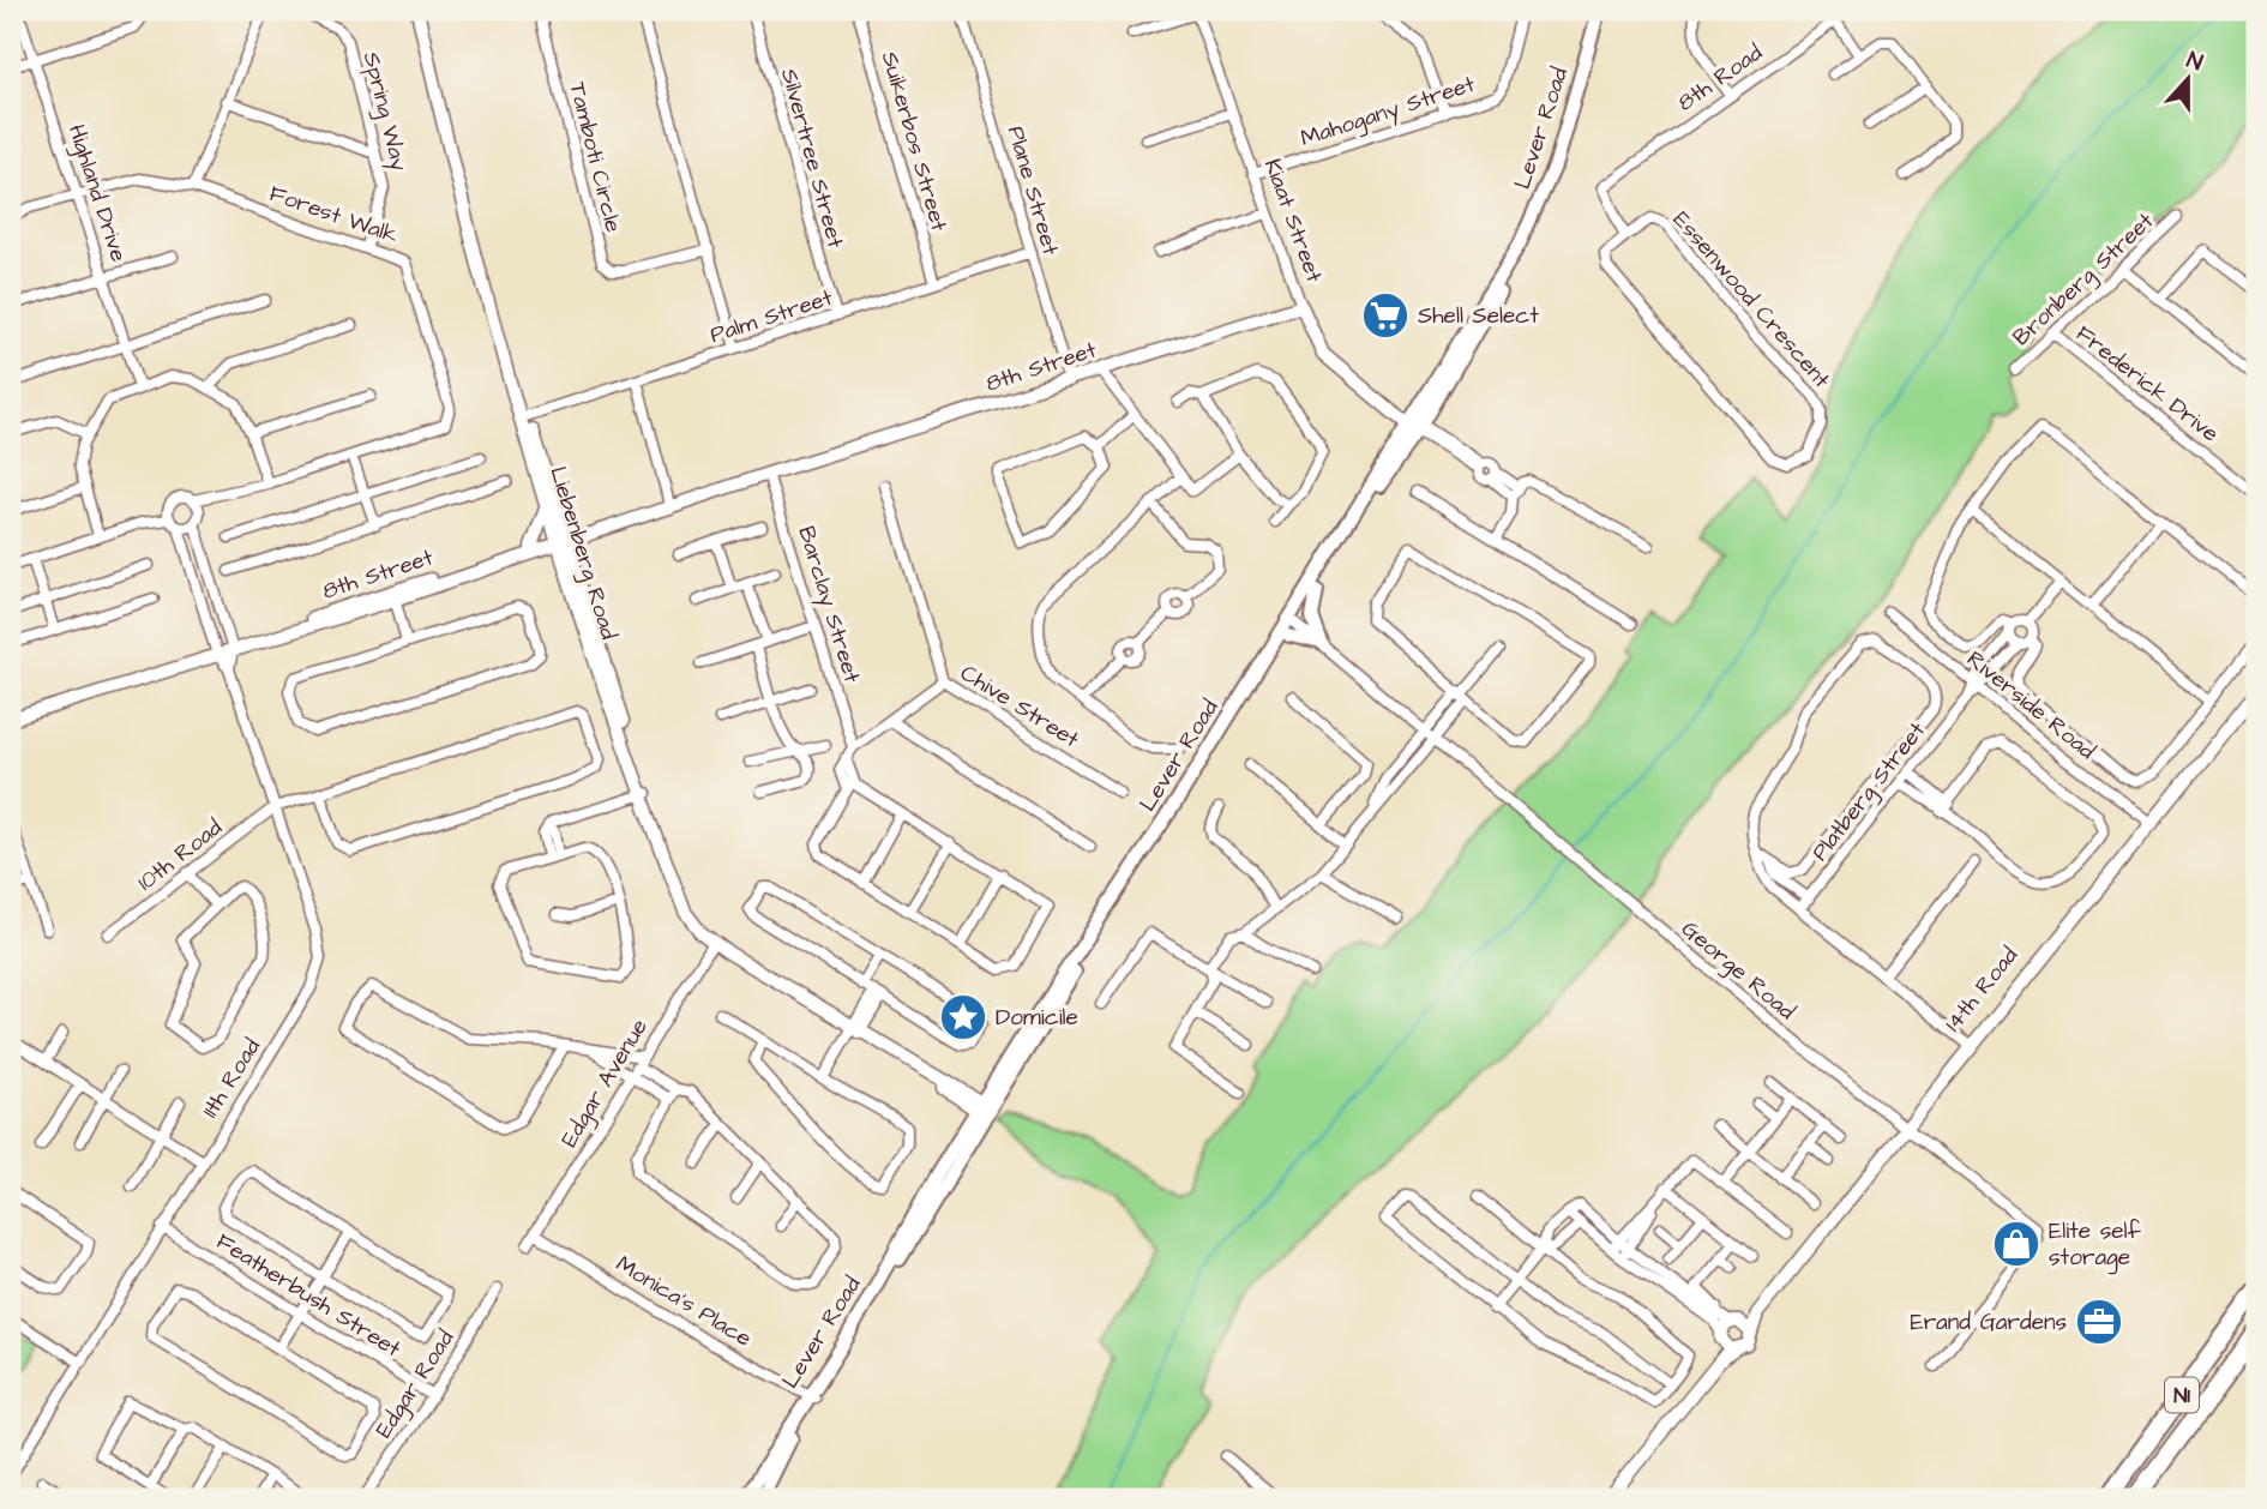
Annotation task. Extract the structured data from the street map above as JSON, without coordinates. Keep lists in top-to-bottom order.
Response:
{
  "streets": {
    "highway": ["N1"],
    "main road": ["Lever Road"],
    "street": [
      "8th Road",
      "Spring Way",
      "Mahogany Street",
      "Suikerbos Street",
      "Tamboti Circle",
      "Silvertree Street",
      "Plane Street",
      "Highland Drive",
      "Forest Walk",
      "Kiaat Street",
      "Bronberg Street",
      "Essenwood Crescent",
      "Palm Street",
      "8th Street",
      "Frederick Drive",
      "Liebenberg Road",
      "Barclay Street",
      "Riverside Road",
      "Chive Street",
      "Platberg Street",
      "10th Road",
      "George Road",
      "14th Road",
      "11th Road",
      "Edgar Avenue",
      "Featherbush Street",
      "Monica's Place",
      "Edgar Road"
    ]
  },
  "crossings": [
    ["8th Road", "Essenwood Crescent"],
    ["Spring Way", "Forest Walk"],
    ["Mahogany Street", "Kiaat Street"],
    ["Lever Road", "Kiaat Street"],
    ["Lever Road", "Liebenberg Road"],
    ["Lever Road", "Monica's Place"],
    ["Suikerbos Street", "Palm Street"],
    ["Silvertree Street", "Palm Street"],
    ["Plane Street", "Palm Street"],
    ["Plane Street", "8th Street"],
    ["Highland Drive", "Forest Walk"],
    ["Kiaat Street", "8th Street"],
    ["Bronberg Street", "Frederick Drive"],
    ["Palm Street", "Liebenberg Road"],
    ["8th Street", "Liebenberg Road"],
    ["8th Street", "Barclay Street"],
    ["8th Street", "11th Road"],
    ["Liebenberg Road", "Edgar Avenue"],
    ["Riverside Road", "Platberg Street"],
    ["Riverside Road", "14th Road"],
    ["10th Road", "11th Road"],
    ["George Road", "14th Road"],
    ["11th Road", "Featherbush Street"],
    ["Edgar Avenue", "Monica's Place"],
    ["Featherbush Street", "Edgar Road"]
  ],
  "places": {
    "supermarket": ["Shell Select"],
    "place": ["Domicile"],
    "shop": ["Elite self storage"],
    "office": ["Erand Gardens"]
  },
  "north": "top"
}
